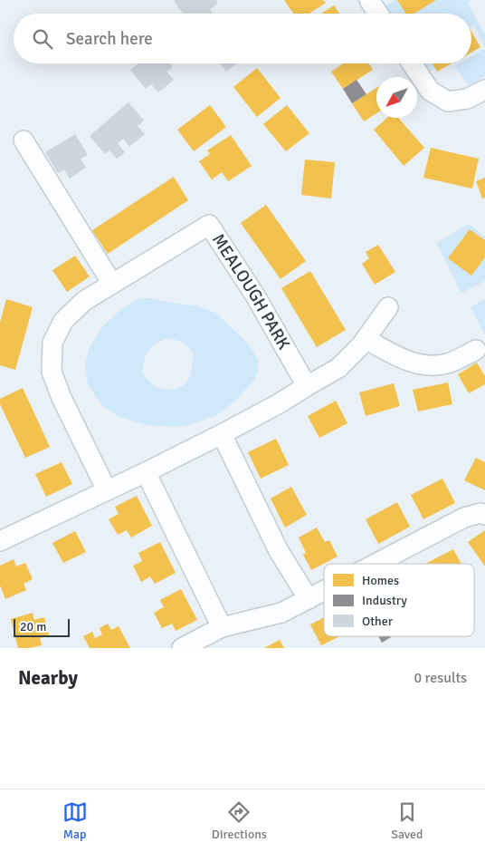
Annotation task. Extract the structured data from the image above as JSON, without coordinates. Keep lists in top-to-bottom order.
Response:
{
  "streets": {
    "street": ["MEALOUGH PARK"]
  },
  "legend": ["Homes", "Industry", "Other"],
  "scale_bar": "20 m",
  "north": "bottom left",
  "page": {
    "search": "Search here",
    "scale": "20 m",
    "heading": ["Nearby", "0 results"],
    "nav": ["Map", "Directions", "Saved"]
  }
}
